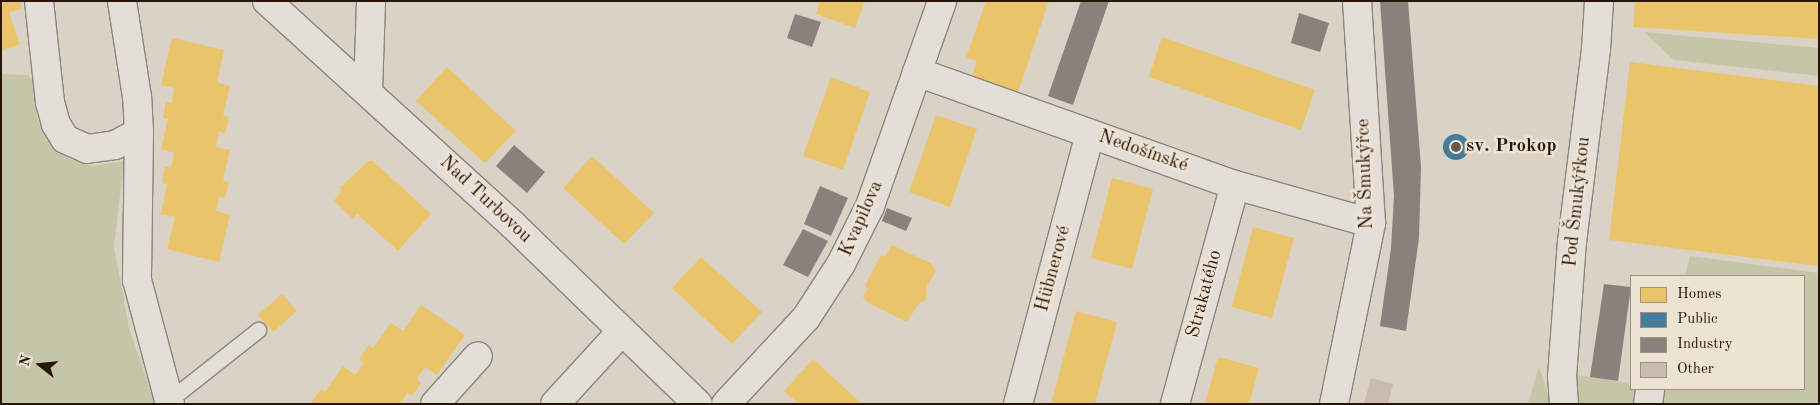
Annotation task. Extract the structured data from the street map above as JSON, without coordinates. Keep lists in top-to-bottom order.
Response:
{
  "streets": {
    "street": [
      "Nedošínské",
      "Na Šmukýřce",
      "Nad Turbovou",
      "Pod Šmukýřkou",
      "Kvapilova",
      "Hübnerové",
      "Strakatého"
    ]
  },
  "crossings": [
    ["Nedošínské", "Na Šmukýřce"],
    ["Nedošínské", "Kvapilova"],
    ["Nedošínské", "Hübnerové"],
    ["Nedošínské", "Strakatého"]
  ],
  "places": ["sv. Prokop"],
  "legend": [
    "Homes",
    "Public",
    "Industry",
    "Other"
  ],
  "north": "left"
}
